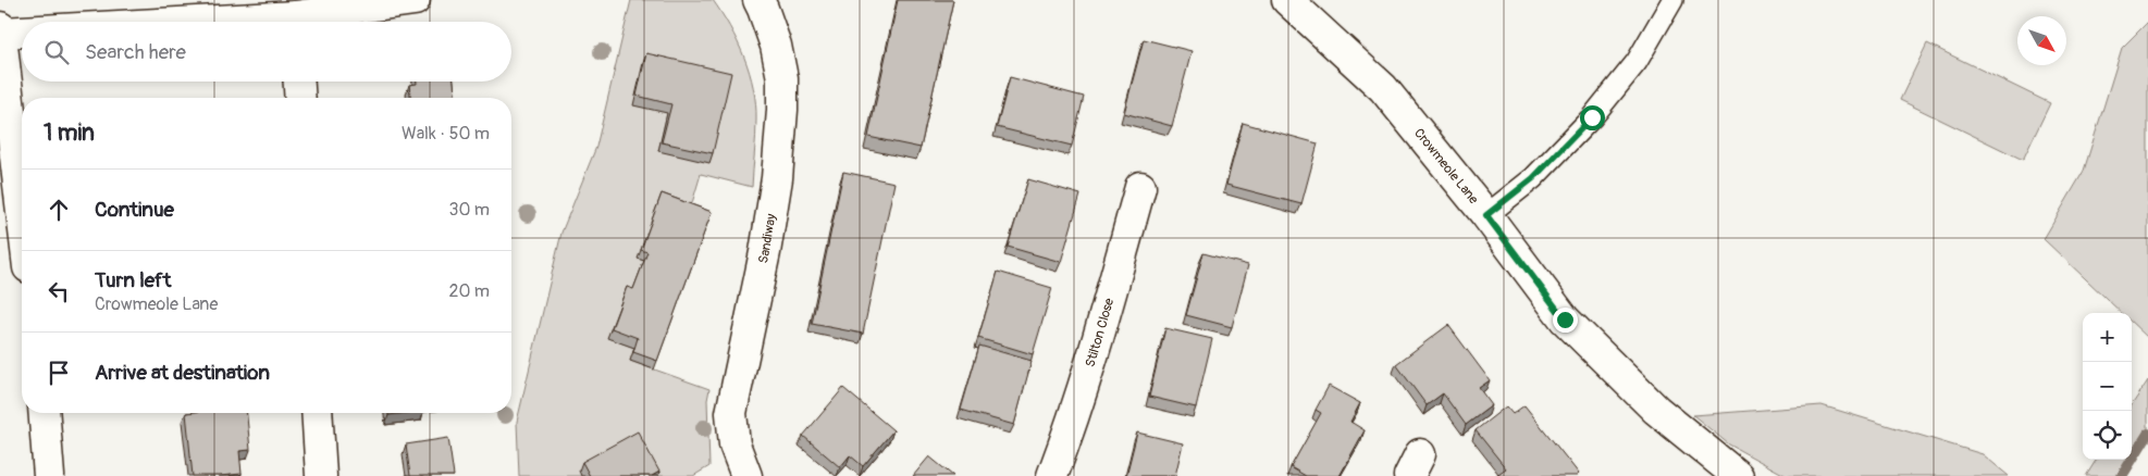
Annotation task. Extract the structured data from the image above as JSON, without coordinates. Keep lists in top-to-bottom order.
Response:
{
  "streets": {
    "street": ["Crowmeole Lane", "Sandiway", "Stilton Close"]
  },
  "north": "bottom right",
  "page": {
    "search": "Search here",
    "heading": ["1 min", "Walk · 50 m"],
    "list": [
      ["Continue", "30 m"],
      ["Turn left", "Crowmeole Lane", "20 m"],
      "Arrive at destination"
    ],
    "map_buttons": ["+", "−"]
  }
}
